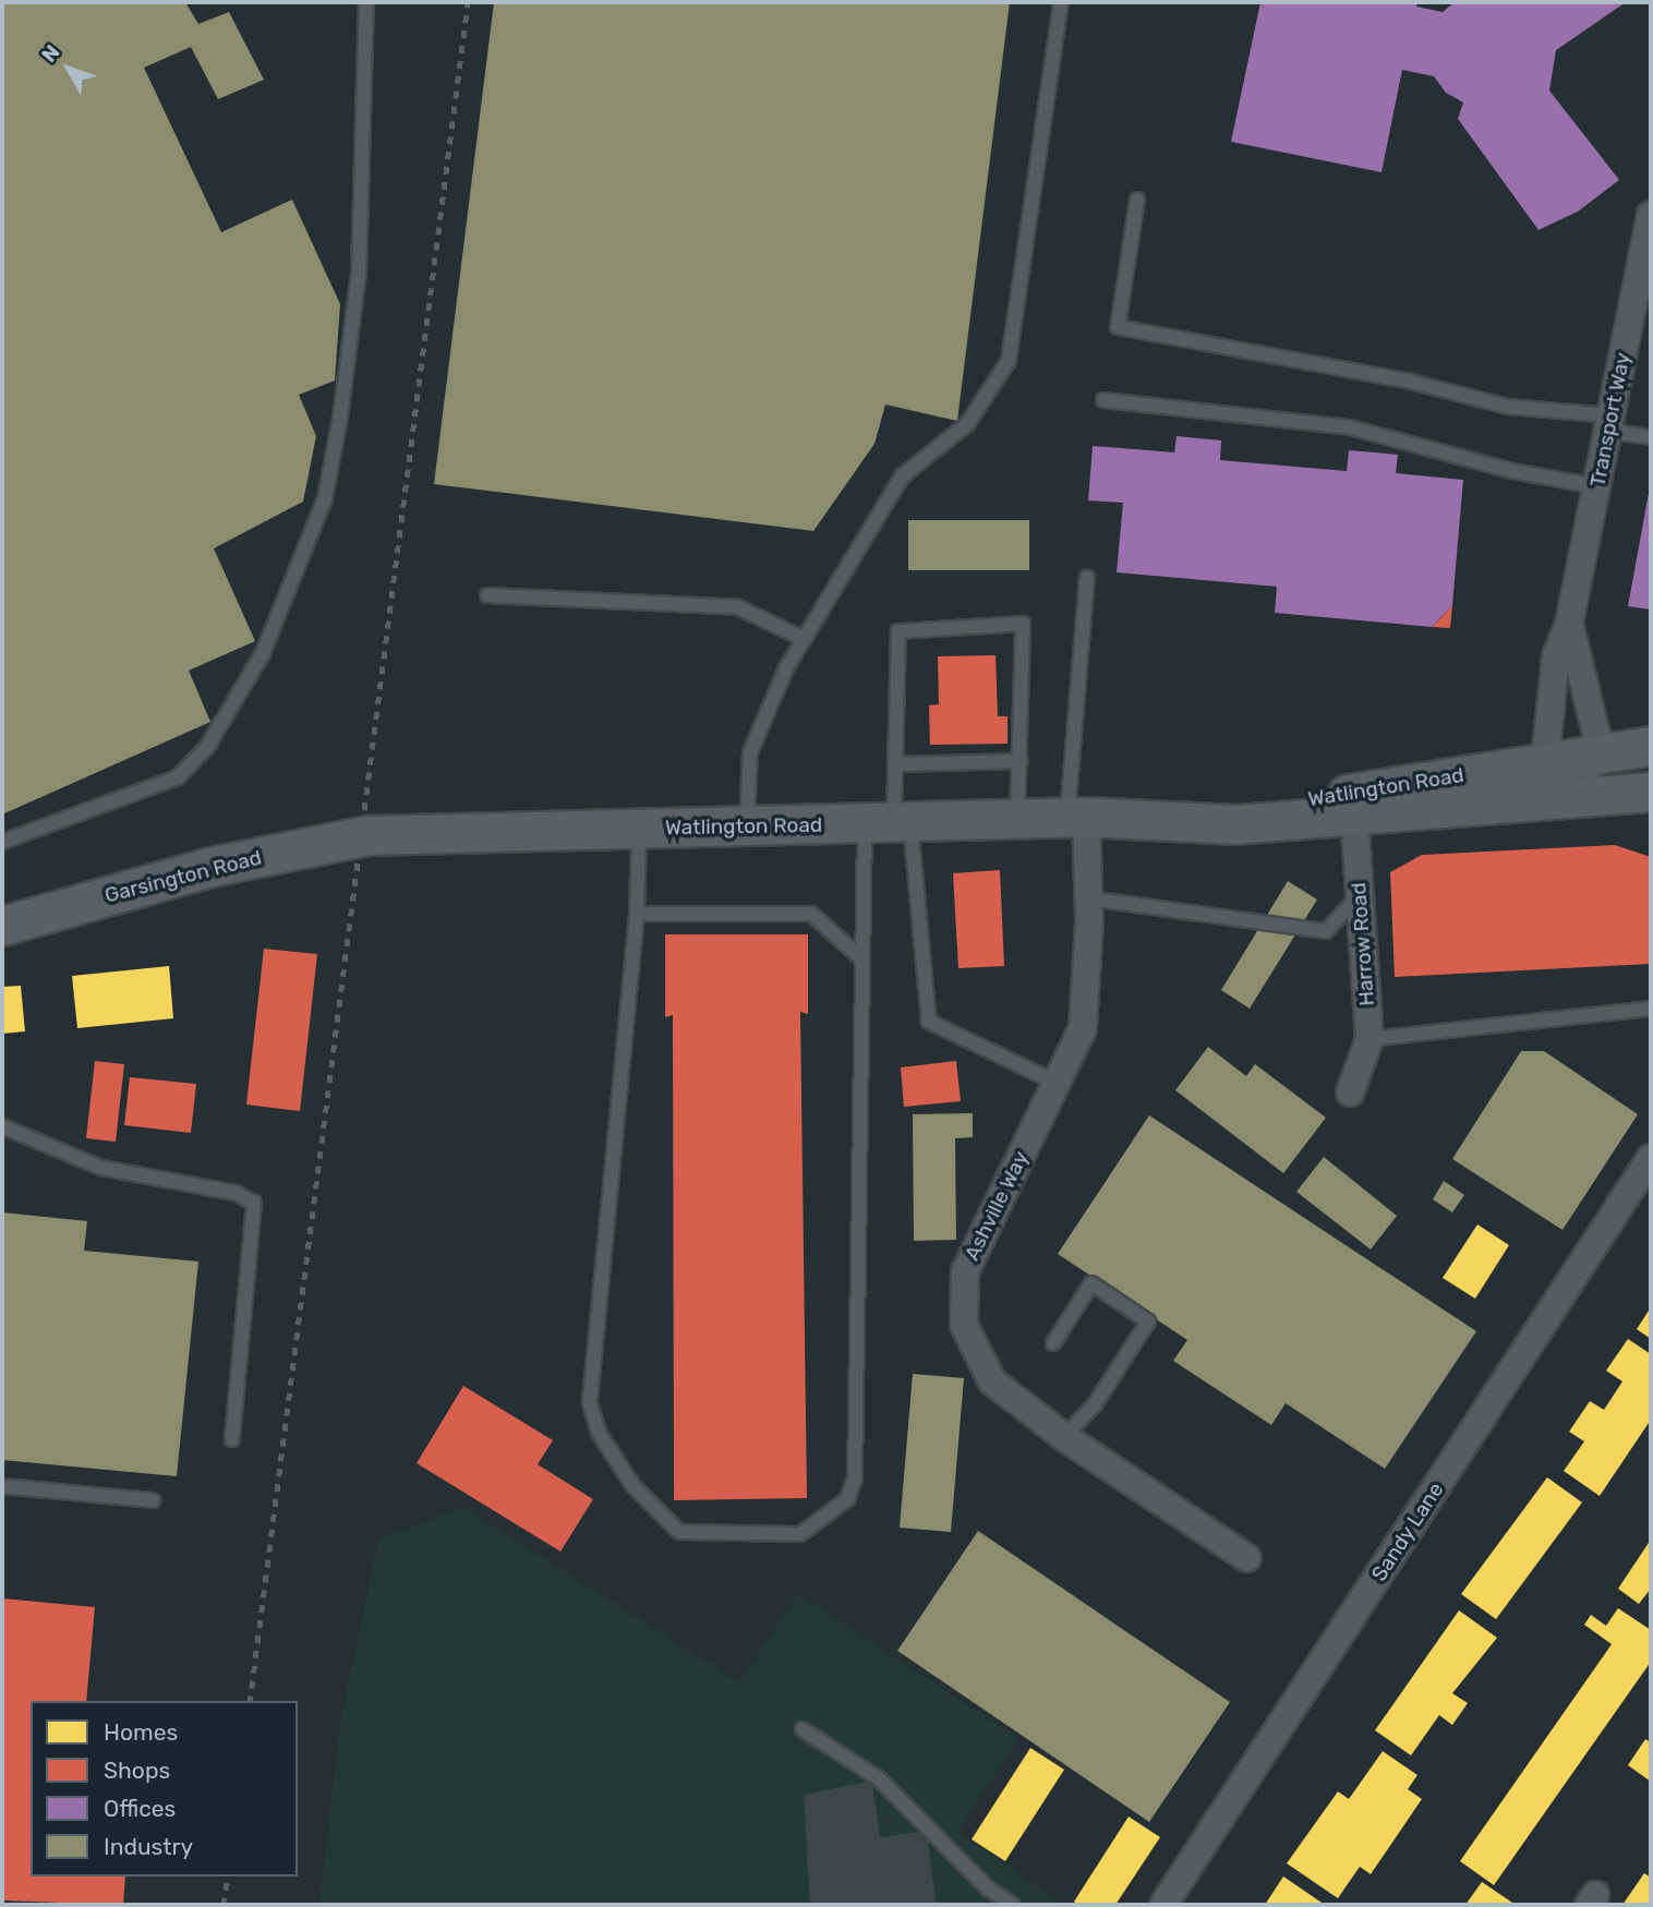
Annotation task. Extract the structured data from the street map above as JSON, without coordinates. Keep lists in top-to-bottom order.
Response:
{
  "streets": {
    "main road": ["Watlington Road", "Garsington Road"],
    "street": [
      "Transport Way",
      "Harrow Road",
      "Ashville Way",
      "Sandy Lane"
    ]
  },
  "crossings": [
    ["Transport Way", "Watlington Road"],
    ["Watlington Road", "Garsington Road"],
    ["Watlington Road", "Harrow Road"],
    ["Watlington Road", "Ashville Way"]
  ],
  "legend": [
    "Homes",
    "Shops",
    "Offices",
    "Industry"
  ],
  "north": "top left"
}
